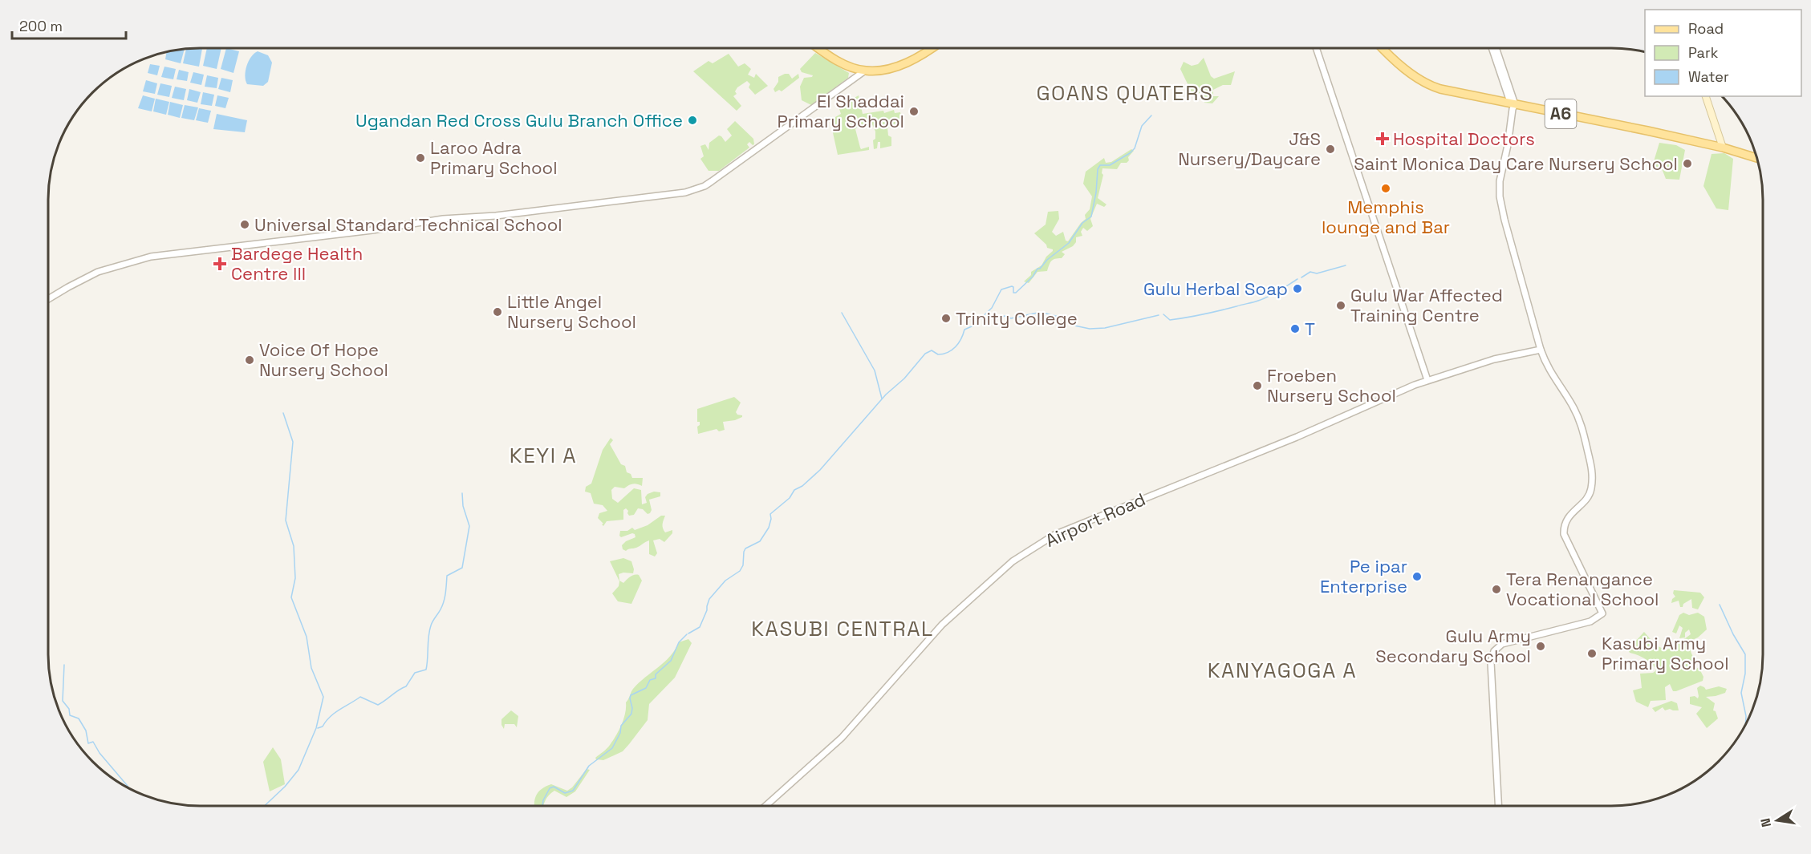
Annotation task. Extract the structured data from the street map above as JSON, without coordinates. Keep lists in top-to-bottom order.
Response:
{
  "streets": {
    "main road": ["A6"],
    "street": ["Airport Road"]
  },
  "districts": [
    "GOANS QUATERS",
    "KEYI A",
    "KASUBI CENTRAL",
    "KANYAGOGA A"
  ],
  "places": {
    "other": [
      "El Shaddai Primary School",
      "Ugandan Red Cross Gulu Branch Office",
      "J&S Nursery/Daycare",
      "Laroo Adra Primary School",
      "Saint Monica Day Care Nursery School",
      "Memphis lounge and Bar",
      "Universal Standard Technical School",
      "Gulu Herbal Soap",
      "Gulu War Affected Training Centre",
      "Little Angel Nursery School",
      "Trinity College",
      "T",
      "Voice Of Hope Nursery School",
      "Froeben Nursery School",
      "Pe ipar Enterprise",
      "Tera Renangance Vocational School",
      "Gulu Army Secondary School",
      "Kasubi Army Primary School"
    ],
    "health": ["Hospital Doctors", "Bardege Health Centre lll"]
  },
  "legend": ["Road", "Park", "Water"],
  "scale_bar": "200 m",
  "north": "left"
}
